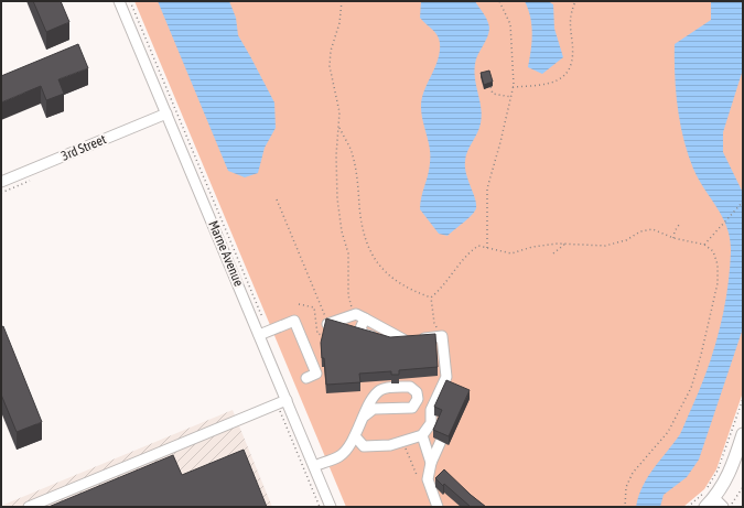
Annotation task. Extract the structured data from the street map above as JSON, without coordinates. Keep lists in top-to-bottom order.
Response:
{
  "streets": {
    "street": ["3rd Street", "Marne Avenue"]
  },
  "crossings": [
    ["3rd Street", "Marne Avenue"]
  ]
}
